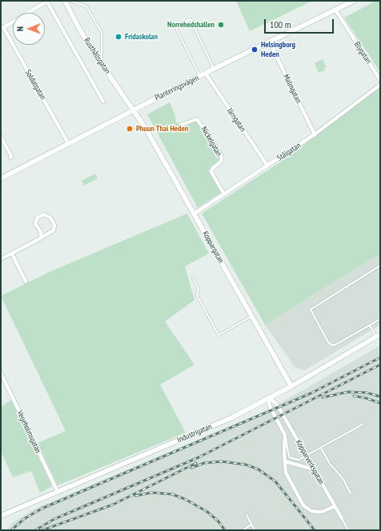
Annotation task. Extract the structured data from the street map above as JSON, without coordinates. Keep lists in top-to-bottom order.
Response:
{
  "streets": {
    "street": [
      "Blygatan",
      "Rusthållsgatan",
      "Soldatgatan",
      "Planteringsvägen",
      "Malmgatan",
      "Järngatan",
      "Nickelgatan",
      "Stålgatan",
      "Koppargatan",
      "Vegeholmsgatan",
      "Industrigatan",
      "Kopparverksgatan"
    ]
  },
  "crossings": [
    ["Blygatan", "Planteringsvägen"],
    ["Rusthållsgatan", "Planteringsvägen"],
    ["Rusthållsgatan", "Koppargatan"],
    ["Soldatgatan", "Planteringsvägen"],
    ["Planteringsvägen", "Malmgatan"],
    ["Planteringsvägen", "Järngatan"],
    ["Planteringsvägen", "Koppargatan"],
    ["Malmgatan", "Stålgatan"],
    ["Järngatan", "Stålgatan"],
    ["Nickelgatan", "Stålgatan"],
    ["Stålgatan", "Koppargatan"],
    ["Koppargatan", "Industrigatan"],
    ["Vegeholmsgatan", "Industrigatan"],
    ["Industrigatan", "Kopparverksgatan"]
  ],
  "places": [
    "Norrehedshallen",
    "Fridaskolan",
    "Helsingborg Heden",
    "Phuun Thai Heden"
  ],
  "scale_bar": "100 m",
  "north": "left"
}
